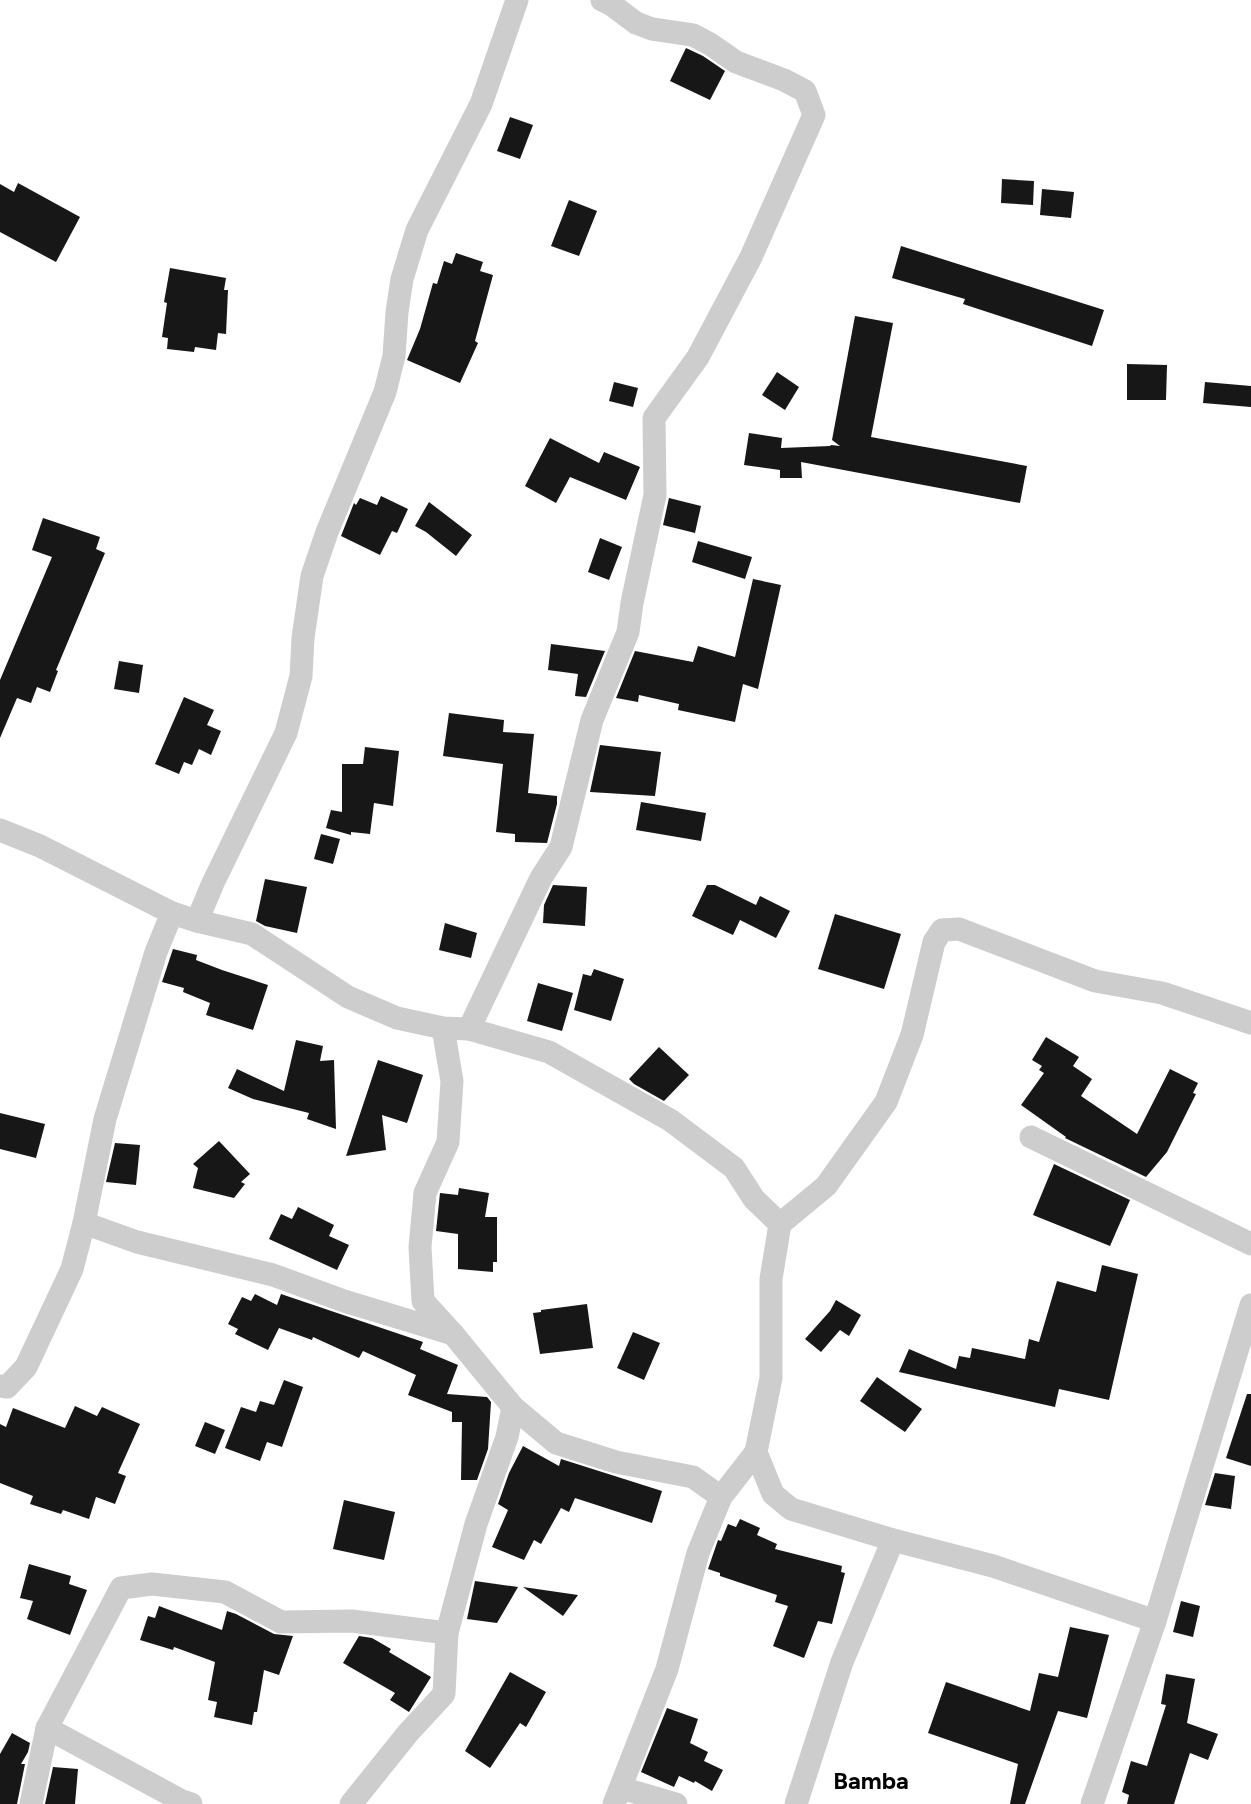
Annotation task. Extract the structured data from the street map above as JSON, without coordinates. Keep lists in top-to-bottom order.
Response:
{
  "districts": ["Bamba"]
}
